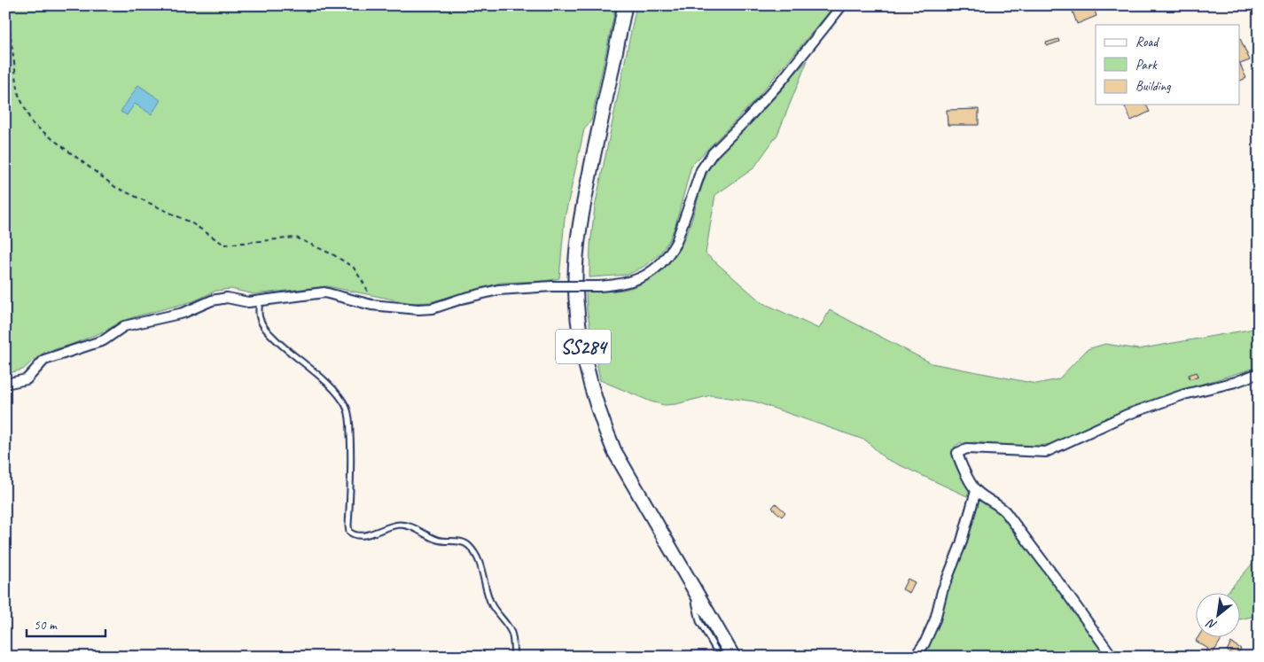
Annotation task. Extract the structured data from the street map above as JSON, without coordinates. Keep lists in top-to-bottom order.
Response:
{
  "streets": {
    "main road": ["SS284"]
  },
  "legend": ["Road", "Park", "Building"],
  "scale_bar": "50 m",
  "north": "bottom left"
}
